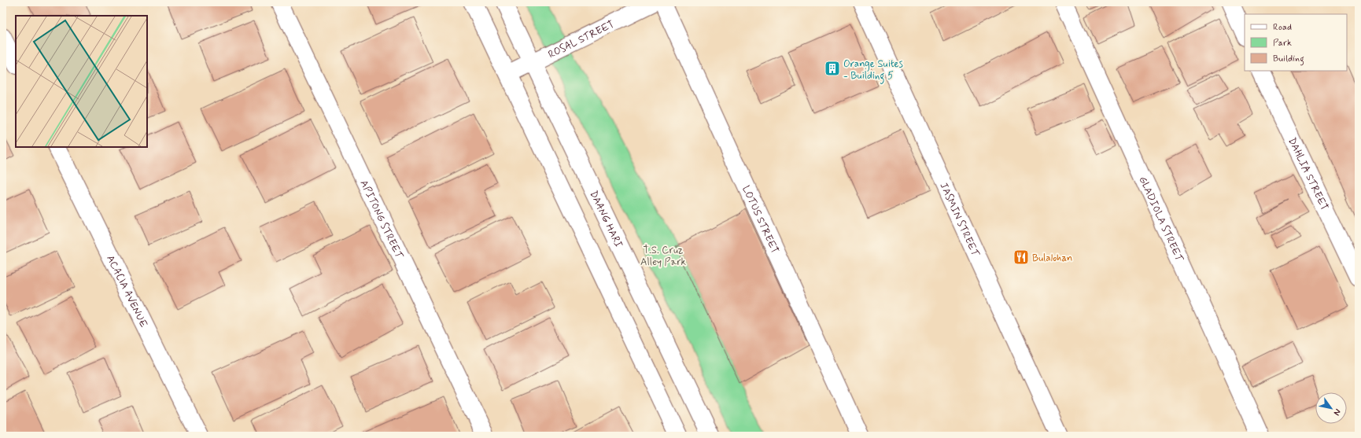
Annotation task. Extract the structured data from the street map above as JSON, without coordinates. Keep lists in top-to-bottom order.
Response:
{
  "streets": {
    "street": [
      "ROSAL STREET",
      "DAHLIA STREET",
      "APITONG STREET",
      "LOTUS STREET",
      "GLADIOLA STREET",
      "DAANG HARI",
      "JASMIN STREET",
      "ACACIA AVENUE"
    ]
  },
  "crossings": [
    ["ROSAL STREET", "DAANG HARI"]
  ],
  "parks": ["T.S. Cruz Alley Park"],
  "places": {
    "building": ["Orange Suites - Building 5"],
    "restaurant": ["Bulalohan"]
  },
  "legend": ["Road", "Park", "Building"],
  "north": "bottom right"
}
